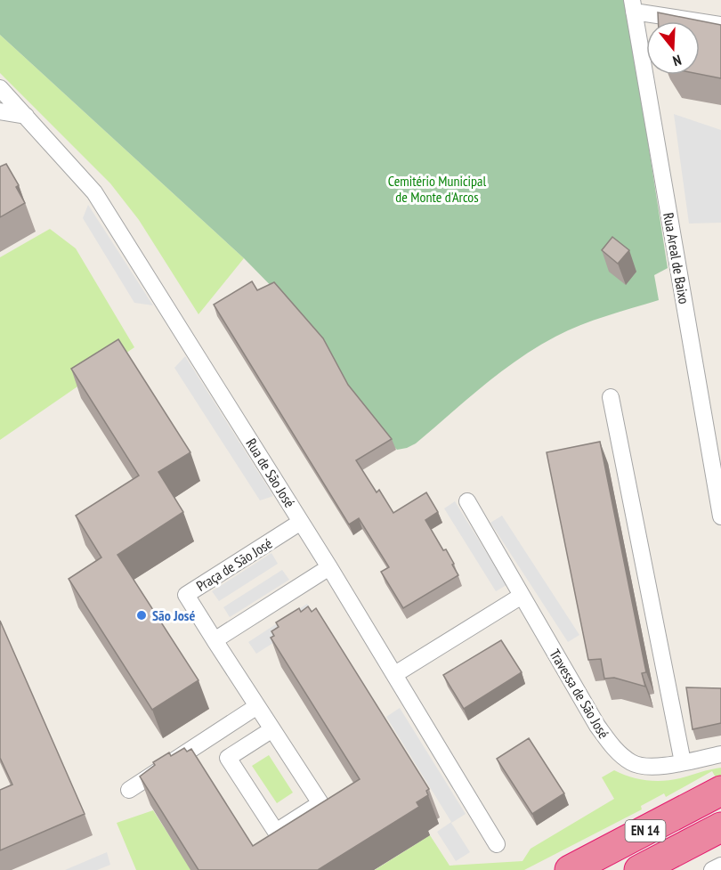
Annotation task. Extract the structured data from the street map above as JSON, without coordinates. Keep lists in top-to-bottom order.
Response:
{
  "streets": {
    "highway": ["EN 14"],
    "street": [
      "Rua Areal de Baixo",
      "Rua de São José",
      "Praça de São José",
      "Travessa de São José"
    ]
  },
  "crossings": [
    ["Rua de São José", "Praça de São José"]
  ],
  "parks": ["Cemitério Municipal de Monte d'Arcos"],
  "places": ["São José"],
  "north": "bottom"
}
